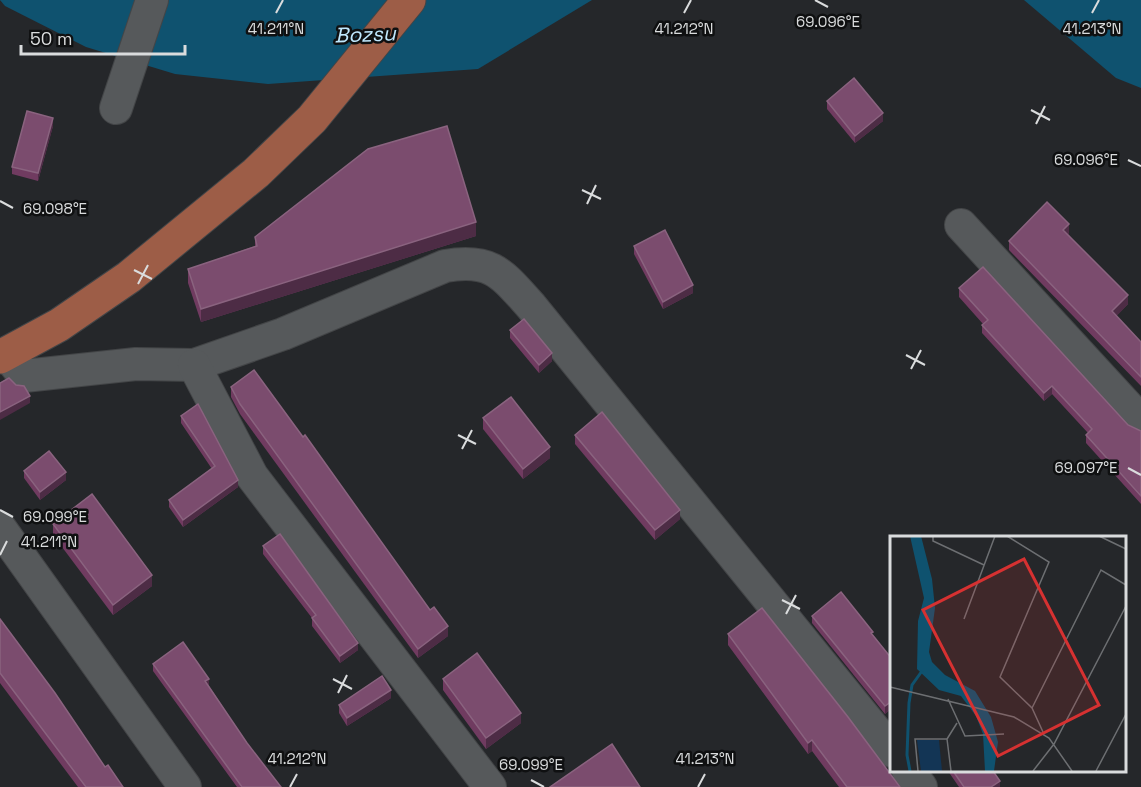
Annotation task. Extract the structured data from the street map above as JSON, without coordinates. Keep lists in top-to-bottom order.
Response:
{
  "water": ["Bozsu"],
  "scale_bar": "50 m",
  "coordinates": [
    "69.096°E",
    "41.211°N",
    "41.212°N",
    "41.213°N",
    "69.098°E",
    "69.097°E",
    "69.099°E"
  ]
}
